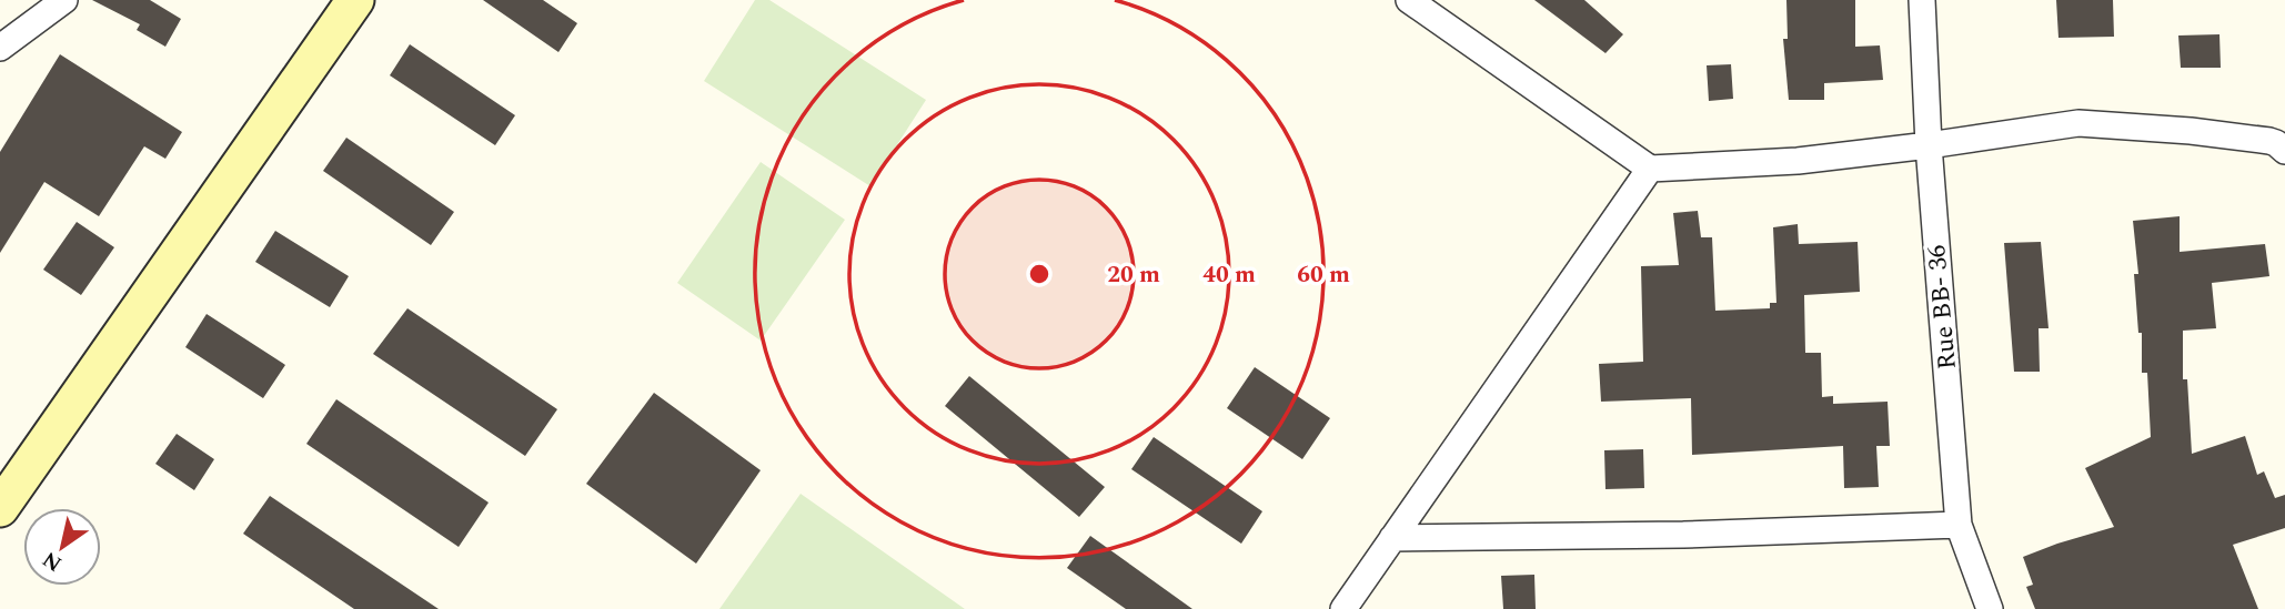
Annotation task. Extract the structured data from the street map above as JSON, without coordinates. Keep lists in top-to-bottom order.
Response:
{
  "streets": {
    "street": ["Rue BB- 36"]
  },
  "north": "bottom left",
  "rings": ["20 m", "40 m", "60 m"]
}
